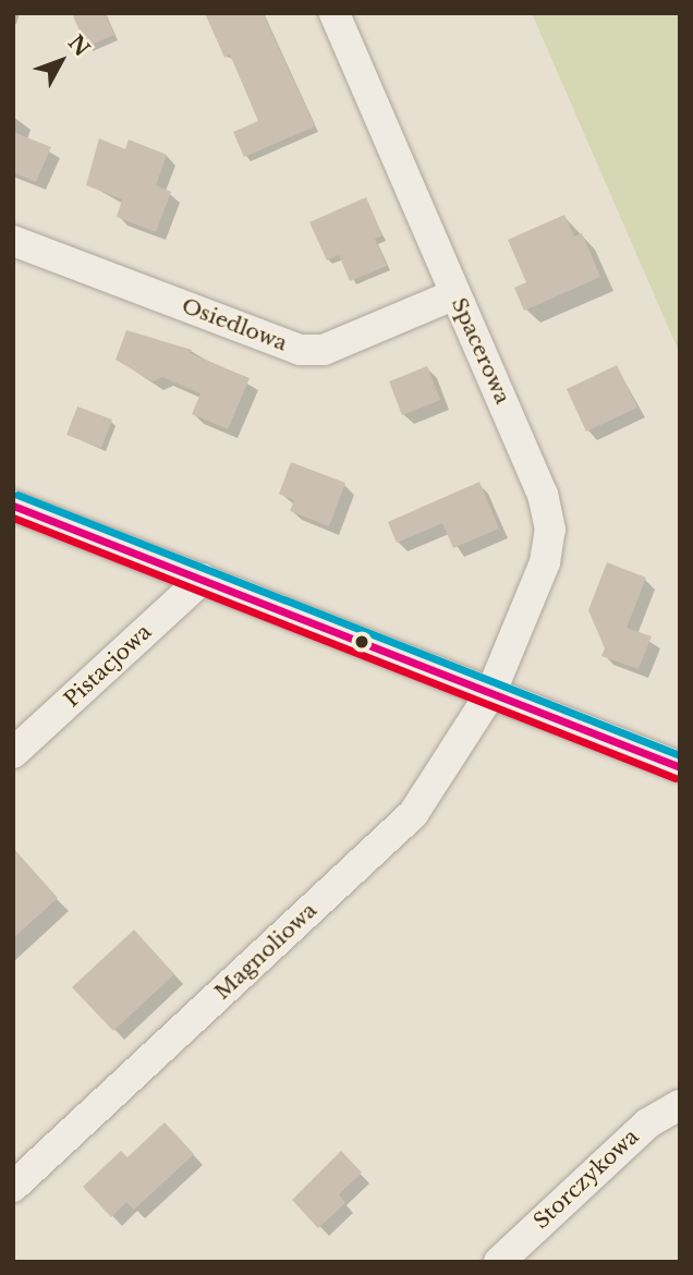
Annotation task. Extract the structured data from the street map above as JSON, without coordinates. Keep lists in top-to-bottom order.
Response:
{
  "streets": {
    "street": [
      "Osiedlowa",
      "Spacerowa",
      "Pistacjowa",
      "Magnoliowa",
      "Storczykowa"
    ]
  },
  "crossings": [
    ["Osiedlowa", "Spacerowa"],
    ["Spacerowa", "Magnoliowa"]
  ],
  "north": "top right"
}
